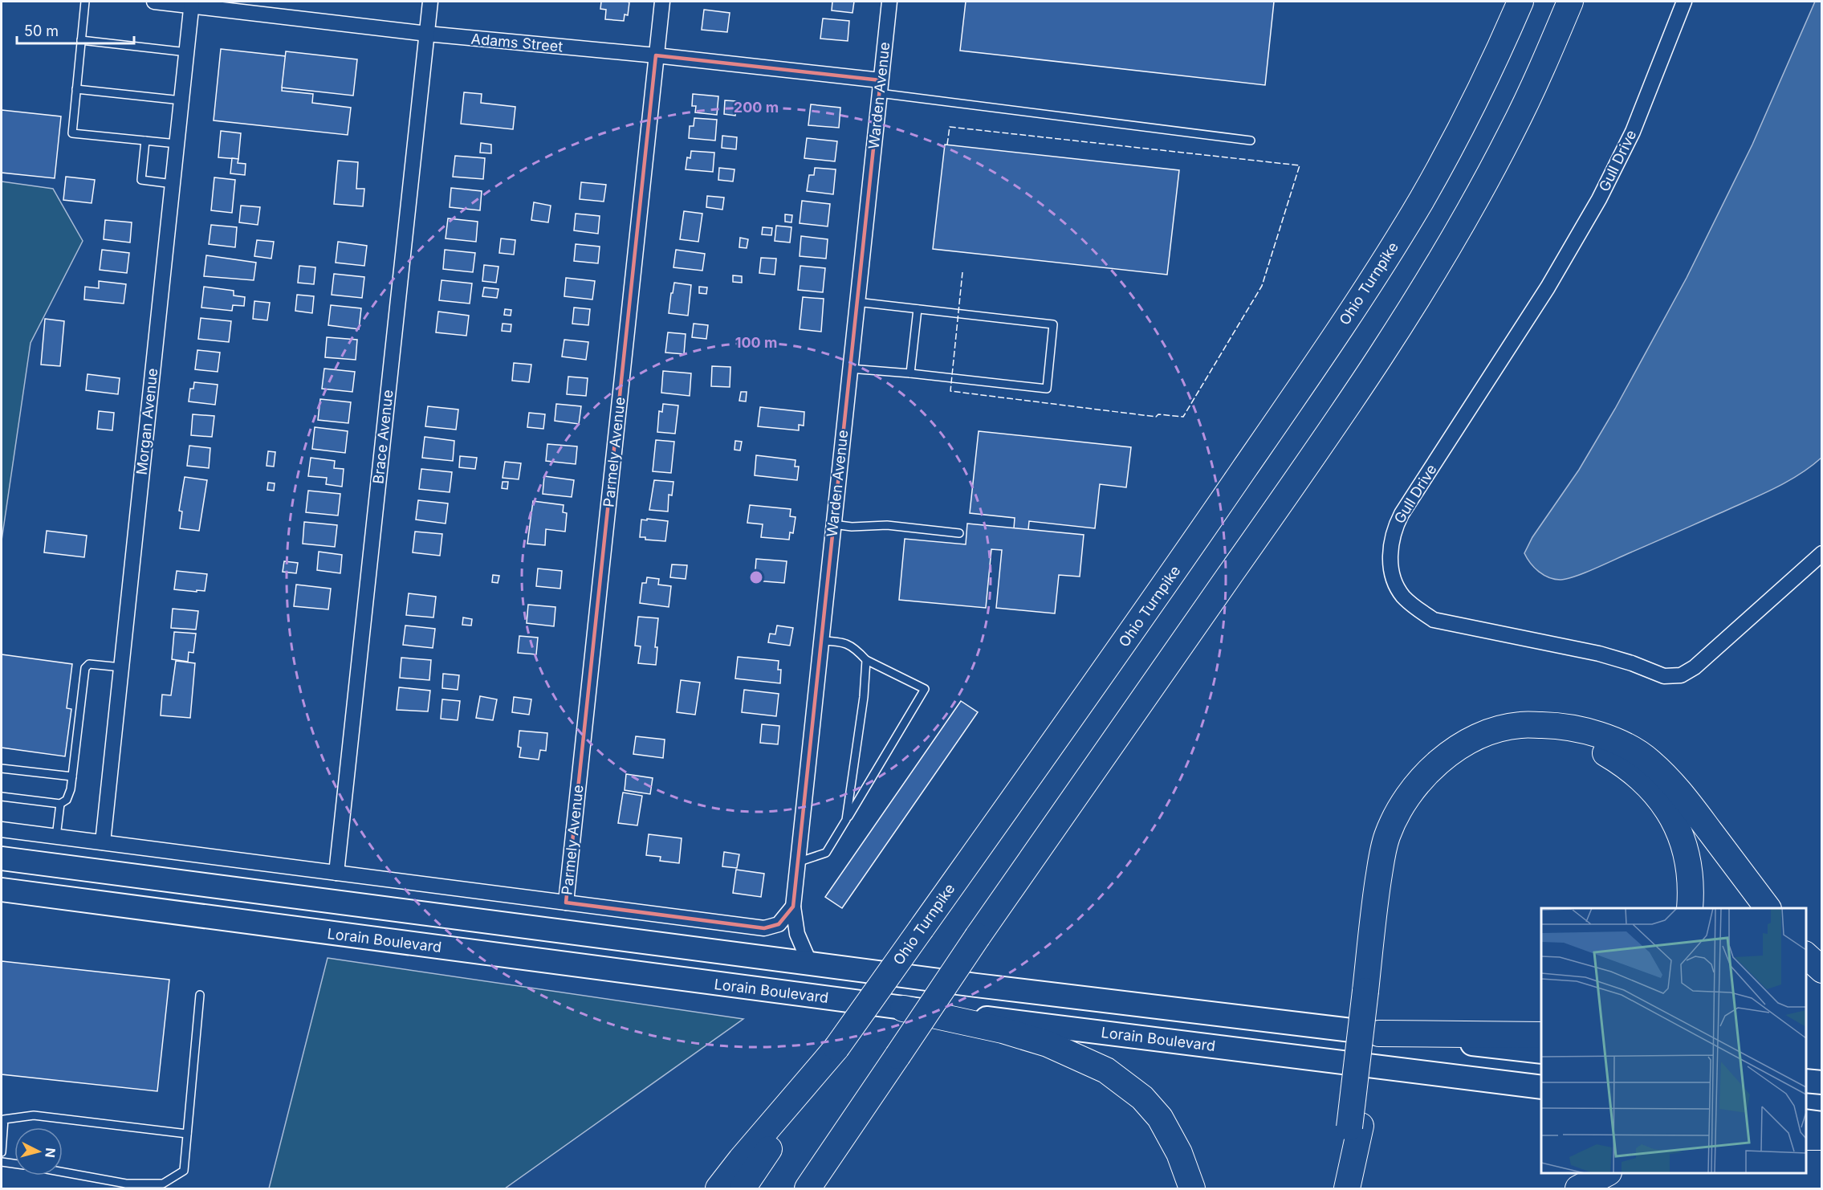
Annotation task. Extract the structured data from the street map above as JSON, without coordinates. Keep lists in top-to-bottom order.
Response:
{
  "streets": {
    "highway": ["Ohio Turnpike", "Lorain Boulevard"],
    "street": [
      "Adams Street",
      "Warden Avenue",
      "Gull Drive",
      "Morgan Avenue",
      "Brace Avenue",
      "Parmely Avenue"
    ]
  },
  "crossings": [
    ["Adams Street", "Warden Avenue"],
    ["Adams Street", "Morgan Avenue"],
    ["Adams Street", "Brace Avenue"],
    ["Adams Street", "Parmely Avenue"]
  ],
  "scale_bar": "50 m",
  "north": "right",
  "rings": ["200 m", "100 m"]
}
